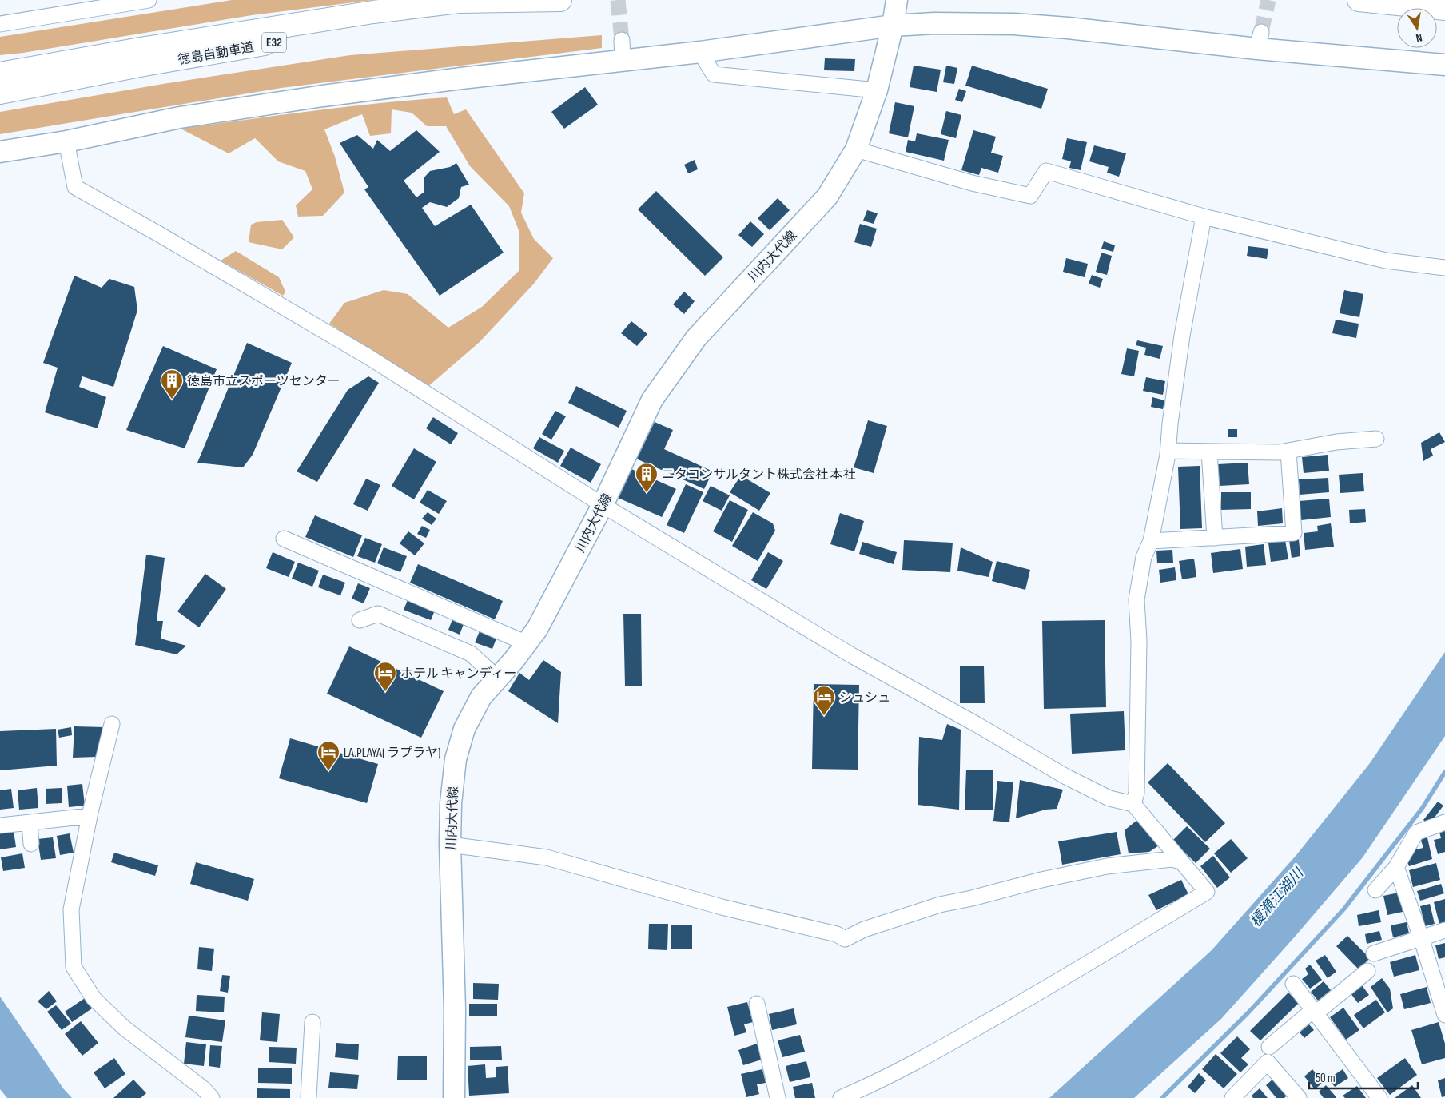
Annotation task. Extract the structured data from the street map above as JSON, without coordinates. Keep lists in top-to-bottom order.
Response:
{
  "streets": {
    "highway": ["E32", "徳島自動車道"],
    "street": ["川内大代線"]
  },
  "water": ["榎瀬江湖川"],
  "places": {
    "building": ["徳島市立スポーツセンター", "ニタコンサルタント株式会社 本社"],
    "hotel": ["ホテル キャンディー", "シュシュ", "LA.PLAYA( ラプラヤ)"]
  },
  "scale_bar": "50 m",
  "north": "bottom"
}
